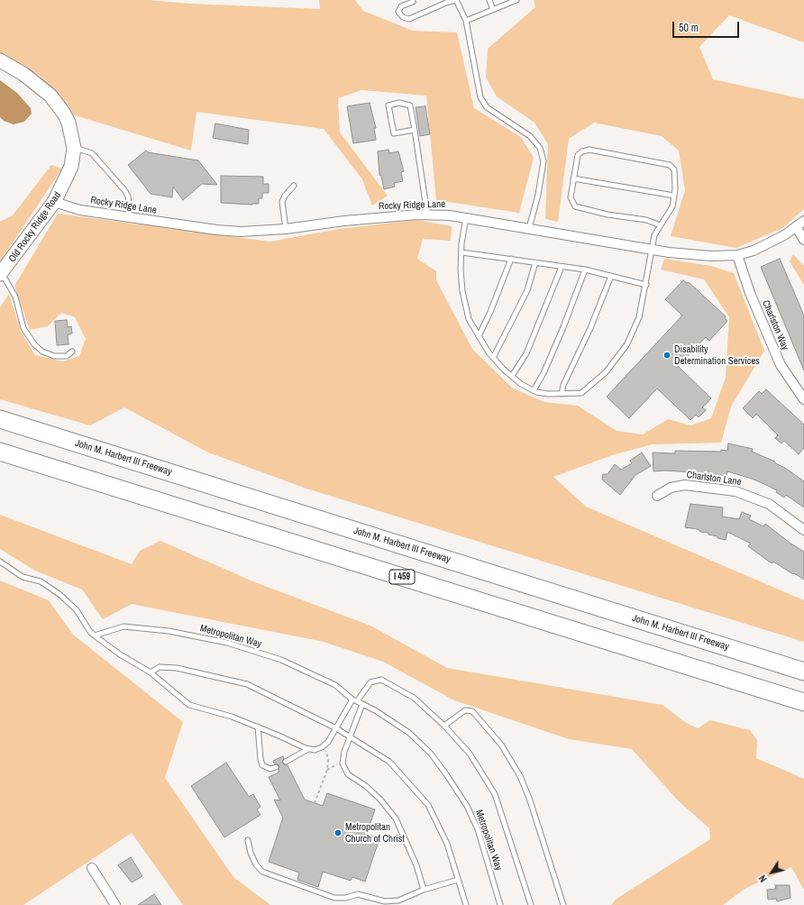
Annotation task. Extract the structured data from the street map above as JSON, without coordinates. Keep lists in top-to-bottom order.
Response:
{
  "streets": {
    "highway": ["John M. Harbert III Freeway", "I 459"],
    "street": [
      "Rocky Ridge Lane",
      "Old Rocky Ridge Road",
      "Charlston Way",
      "Charlston Lane"
    ],
    "lane": ["Metropolitan Way"]
  },
  "crossings": [
    ["Rocky Ridge Lane", "Old Rocky Ridge Road"],
    ["Rocky Ridge Lane", "Charlston Way"]
  ],
  "places": ["Disability Determination Services", "Metropolitan Church of Christ"],
  "scale_bar": "50 m",
  "north": "bottom left"
}
